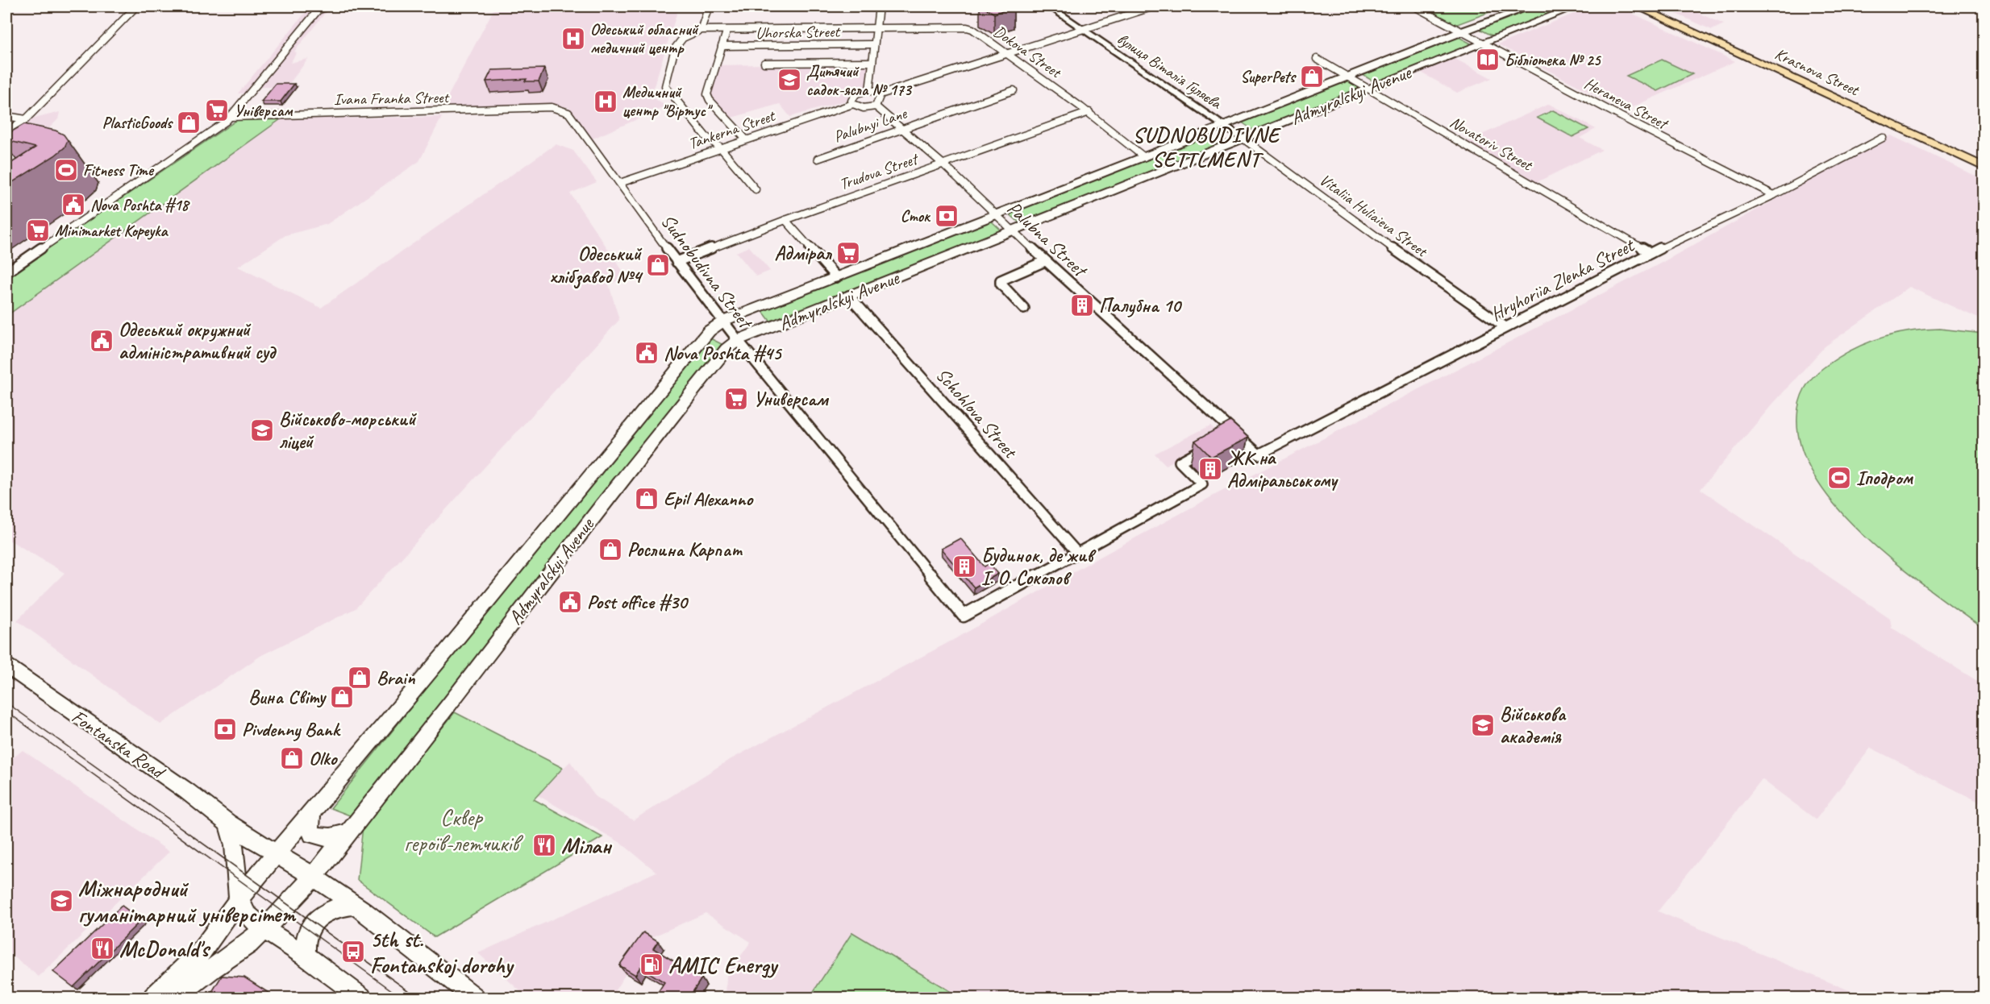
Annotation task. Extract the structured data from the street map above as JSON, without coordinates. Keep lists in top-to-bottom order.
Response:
{
  "streets": {
    "main road": ["Krasnova Street", "Admyralskyi Avenue", "Fontanska Road"],
    "street": [
      "Uhorska Street",
      "Dokova Street",
      "вулиця Віталія Гуляєва",
      "Ivana Franka Street",
      "Heraneva Street",
      "Palubnyi Lane",
      "Tankerna Street",
      "Novatoriv Street",
      "Trudova Street",
      "Vitaliia Huliaieva Street",
      "Palubna Street",
      "Sudnobudivna Street",
      "Hryhoriia Zlenka Street",
      "Schohlova Street"
    ]
  },
  "crossings": [
    ["Dokova Street", "Admyralskyi Avenue"],
    ["Dokova Street", "Trudova Street"],
    ["вулиця Віталія Гуляєва", "Admyralskyi Avenue"],
    ["вулиця Віталія Гуляєва", "Vitaliia Huliaieva Street"],
    ["Admyralskyi Avenue", "Heraneva Street"],
    ["Admyralskyi Avenue", "Novatoriv Street"],
    ["Admyralskyi Avenue", "Vitaliia Huliaieva Street"],
    ["Admyralskyi Avenue", "Palubna Street"],
    ["Admyralskyi Avenue", "Sudnobudivna Street"],
    ["Admyralskyi Avenue", "Schohlova Street"],
    ["Admyralskyi Avenue", "Fontanska Road"],
    ["Ivana Franka Street", "Sudnobudivna Street"],
    ["Heraneva Street", "Hryhoriia Zlenka Street"],
    ["Palubnyi Lane", "Palubna Street"],
    ["Tankerna Street", "Sudnobudivna Street"],
    ["Novatoriv Street", "Hryhoriia Zlenka Street"],
    ["Trudova Street", "Palubna Street"],
    ["Trudova Street", "Sudnobudivna Street"],
    ["Vitaliia Huliaieva Street", "Hryhoriia Zlenka Street"],
    ["Palubna Street", "Hryhoriia Zlenka Street"],
    ["Sudnobudivna Street", "Schohlova Street"]
  ],
  "districts": ["SUDNOBUDIVNE SETTLMENT"],
  "parks": ["Сквер героїв-летчиків"],
  "places": {
    "hospital": ["Одеський обласний медичний центр", "Медичний центр \"Віртус\""],
    "library": ["Бібліотека № 25"],
    "shop": [
      "SuperPets",
      "PlasticGoods",
      "Одеський хлібзавод №4",
      "Epil Alexanno",
      "Рослина Карпат",
      "Brain",
      "Вина Світу",
      "Olko"
    ],
    "school or university": [
      "Дитячий садок-ясла № 173",
      "Військово-морський ліцей",
      "Військова академія",
      "Міжнародний гуманітарний універсітет"
    ],
    "supermarket": [
      "Універсам",
      "Minimarket Kopeyka",
      "Адмірал",
      "Универсам"
    ],
    "sports": ["Fitness Time", "Іподром"],
    "public building": [
      "Nova Poshta #18",
      "Одеський окружний адміністративний суд",
      "Nova Poshta #45",
      "Post office #30"
    ],
    "bank": ["Сток", "Pivdenny Bank"],
    "building": ["Палубна 10", "ЖК на Адміральському", "Будинок, де жив І. О. Соколов"],
    "restaurant": ["Мілан", "McDonald's"],
    "bus stop": ["5th st. Fontanskoj dorohy"],
    "fuel station": ["AMIC Energy"]
  }
}
